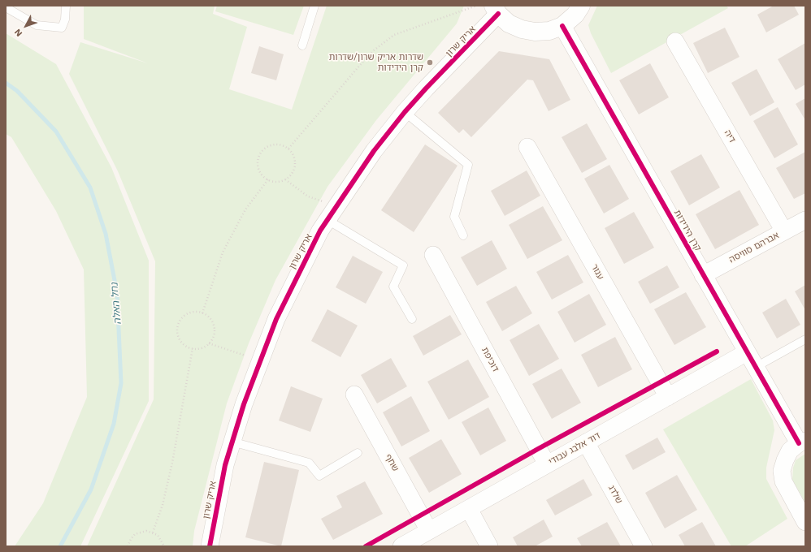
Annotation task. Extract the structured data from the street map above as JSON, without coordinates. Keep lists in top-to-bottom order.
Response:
{
  "streets": {
    "street": [
      "אריק שרון",
      "דיה",
      "קרן הידידות",
      "אברהם סוויסה",
      "עגור",
      "דוכיפת",
      "דוד אלבג עבודי",
      "שחף",
      "שלדג"
    ]
  },
  "crossings": [
    ["דיה", "אברהם סוויסה"],
    ["קרן הידידות", "אברהם סוויסה"],
    ["קרן הידידות", "דוד אלבג עבודי"],
    ["עגור", "דוד אלבג עבודי"],
    ["דוכיפת", "דוד אלבג עבודי"],
    ["דוד אלבג עבודי", "שחף"],
    ["דוד אלבג עבודי", "שלדג"]
  ],
  "water": ["נחל האלה"],
  "places": ["שדרות אריק שרון/שדרות קרן הידידות"],
  "north": "bottom left"
}
